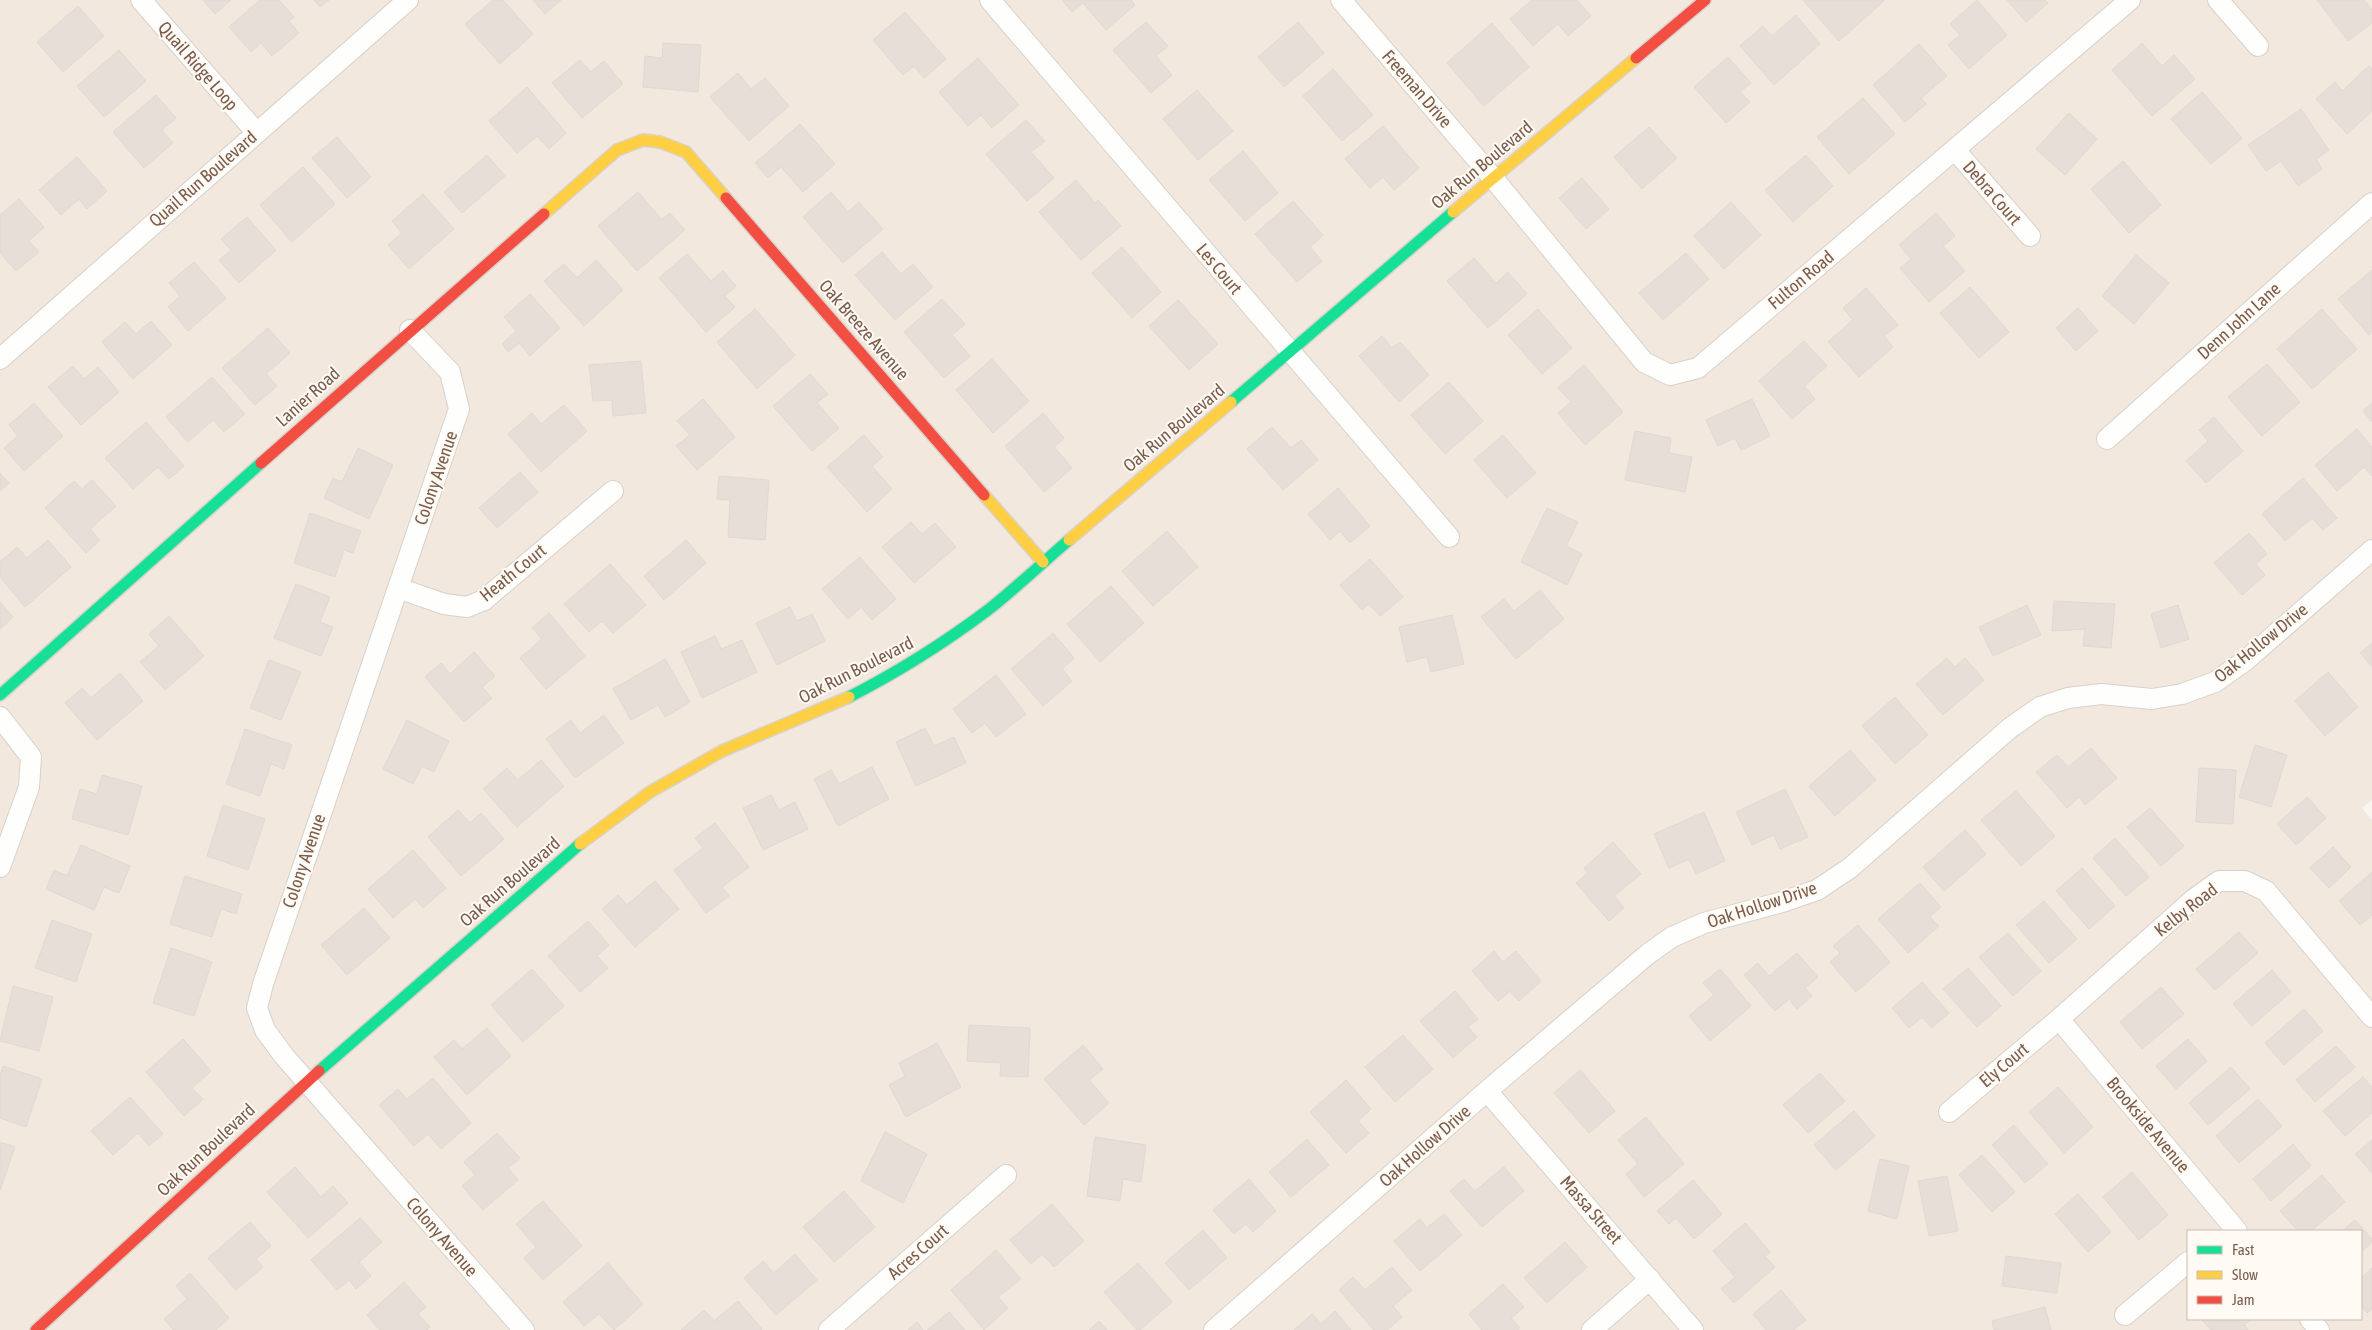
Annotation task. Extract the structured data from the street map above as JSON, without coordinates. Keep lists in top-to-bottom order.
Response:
{
  "streets": {
    "street": [
      "Quail Ridge Loop",
      "Freeman Drive",
      "Oak Run Boulevard",
      "Quail Run Boulevard",
      "Debra Court",
      "Les Court",
      "Fulton Road",
      "Denn John Lane",
      "Oak Breeze Avenue",
      "Lanier Road",
      "Colony Avenue",
      "Heath Court",
      "Oak Hollow Drive",
      "Kelby Road",
      "Ely Court",
      "Brookside Avenue",
      "Massa Street",
      "Acres Court"
    ]
  },
  "crossings": [
    ["Quail Ridge Loop", "Quail Run Boulevard"],
    ["Freeman Drive", "Oak Run Boulevard"],
    ["Freeman Drive", "Fulton Road"],
    ["Oak Run Boulevard", "Les Court"],
    ["Oak Run Boulevard", "Fulton Road"],
    ["Oak Run Boulevard", "Oak Breeze Avenue"],
    ["Oak Run Boulevard", "Colony Avenue"],
    ["Debra Court", "Fulton Road"],
    ["Oak Breeze Avenue", "Lanier Road"],
    ["Lanier Road", "Colony Avenue"],
    ["Colony Avenue", "Heath Court"],
    ["Oak Hollow Drive", "Massa Street"],
    ["Kelby Road", "Ely Court"],
    ["Kelby Road", "Brookside Avenue"],
    ["Ely Court", "Brookside Avenue"]
  ],
  "legend": ["Fast", "Slow", "Jam"]
}
